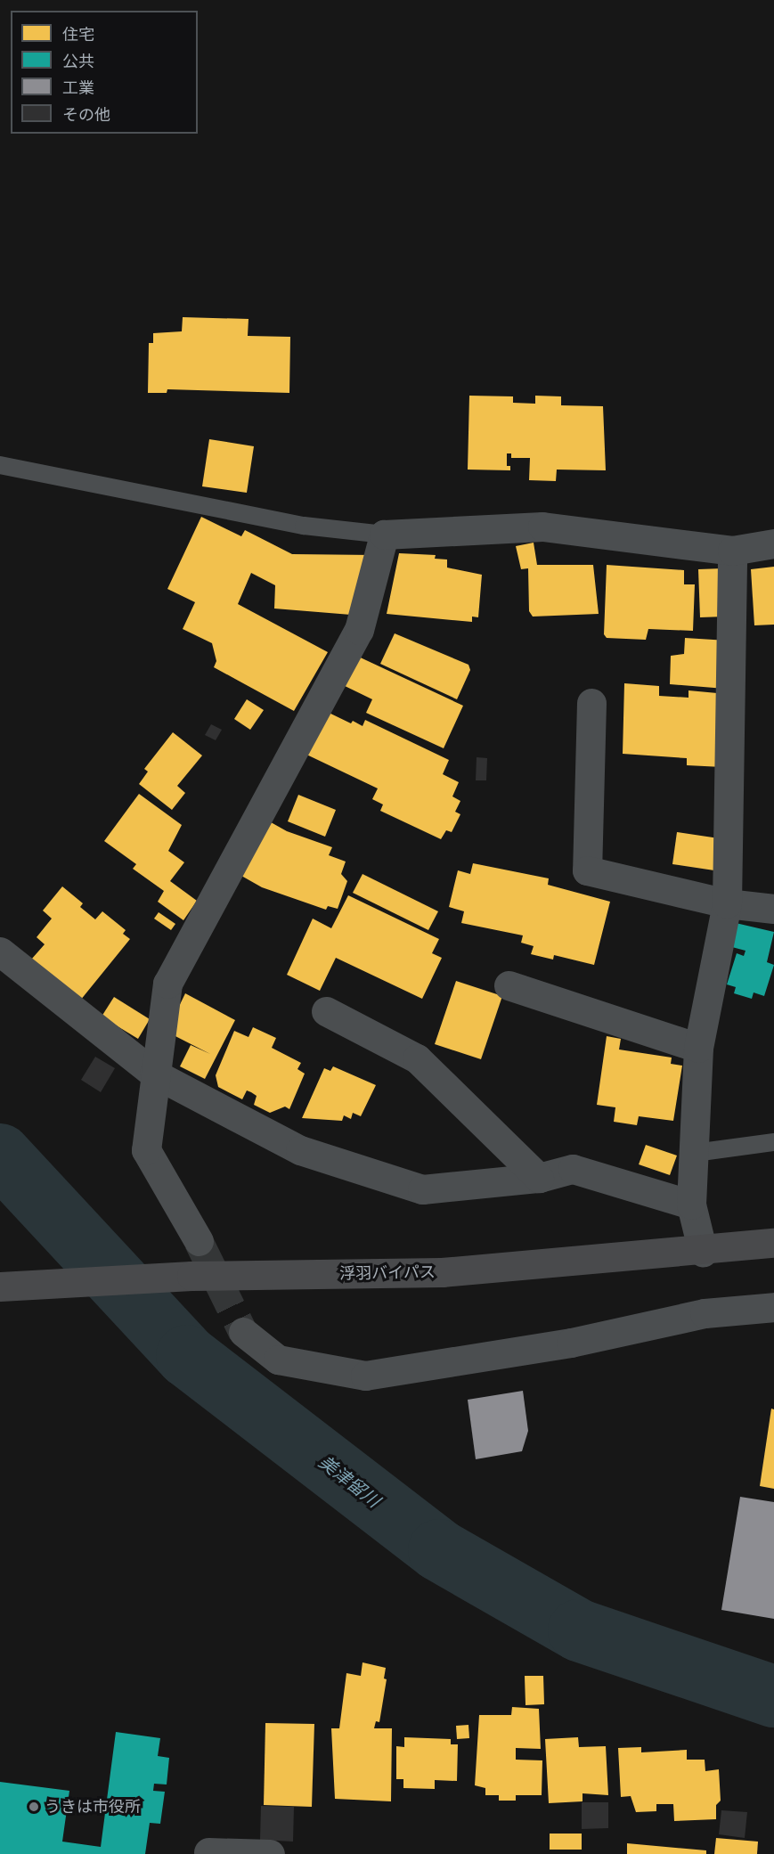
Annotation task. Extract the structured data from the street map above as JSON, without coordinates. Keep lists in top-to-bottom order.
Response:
{
  "streets": {
    "highway": ["浮羽バイパス"]
  },
  "water": ["美津留川"],
  "places": ["うきは市役所"],
  "legend": [
    "住宅",
    "公共",
    "工業",
    "その他"
  ]
}
